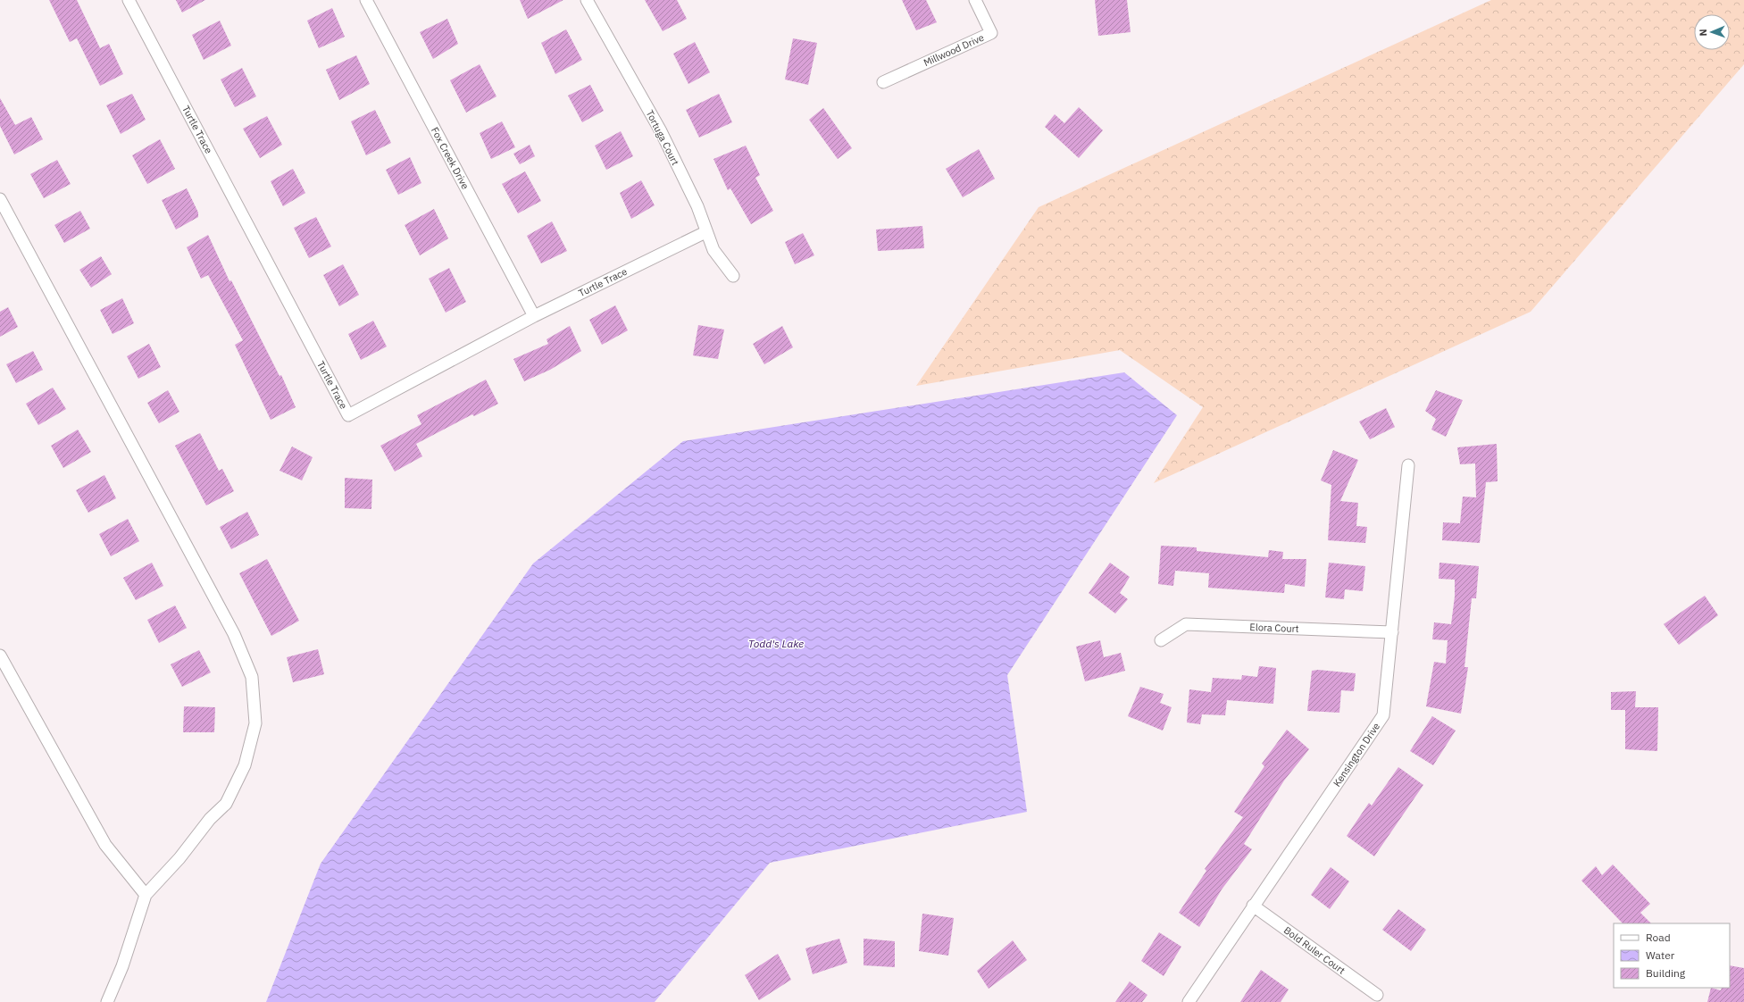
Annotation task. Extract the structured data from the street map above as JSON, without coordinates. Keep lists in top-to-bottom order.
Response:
{
  "streets": {
    "street": [
      "Millwood Drive",
      "Turtle Trace",
      "Tortuga Court",
      "Fox Creek Drive",
      "Elora Court",
      "Kensington Drive",
      "Bold Ruler Court"
    ]
  },
  "crossings": [
    ["Turtle Trace", "Tortuga Court"],
    ["Turtle Trace", "Fox Creek Drive"],
    ["Elora Court", "Kensington Drive"],
    ["Kensington Drive", "Bold Ruler Court"]
  ],
  "water": ["Todd's Lake"],
  "legend": ["Road", "Water", "Building"],
  "north": "left"
}
